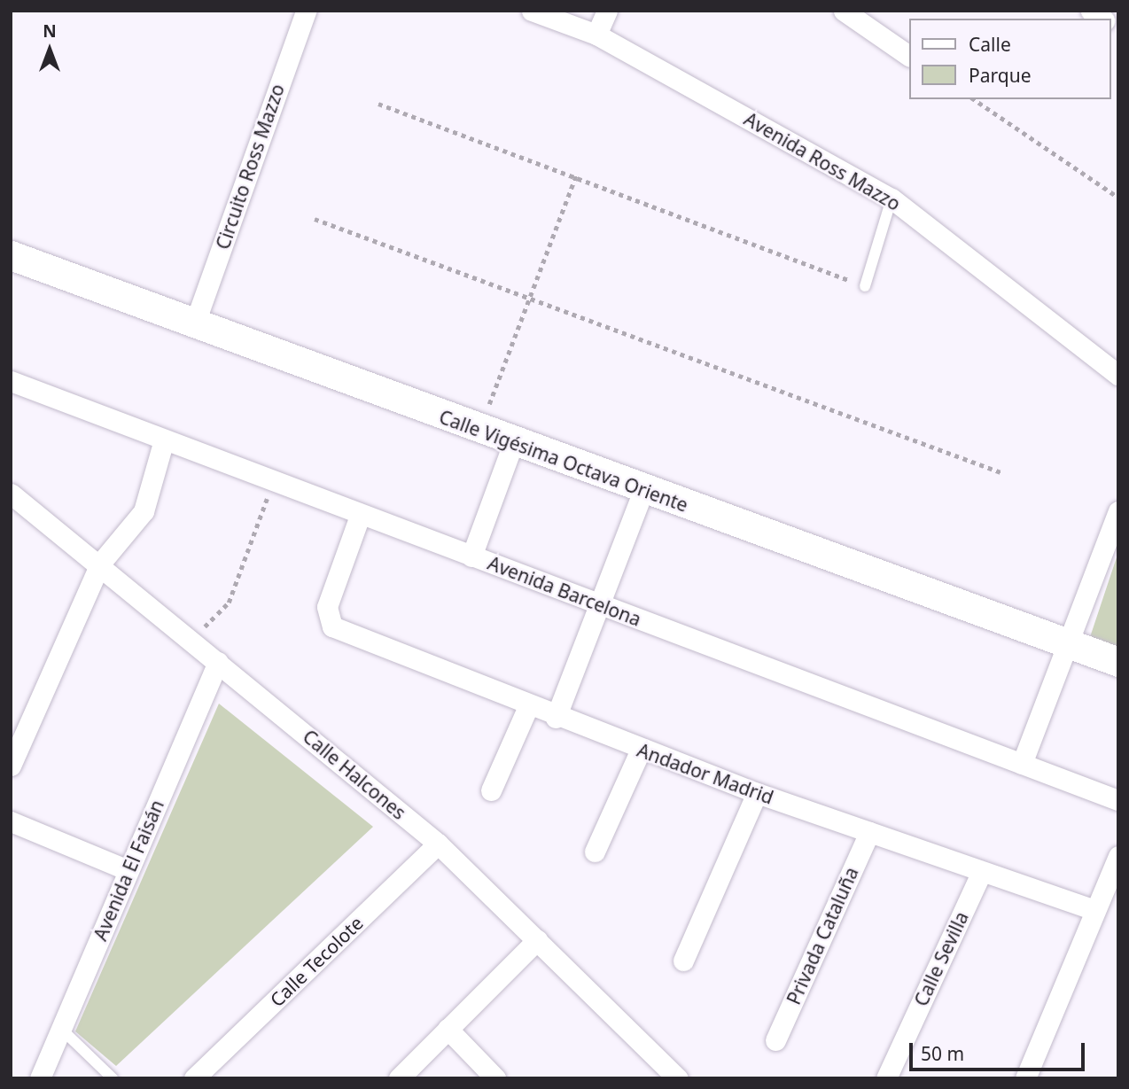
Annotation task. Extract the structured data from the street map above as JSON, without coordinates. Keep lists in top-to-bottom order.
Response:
{
  "streets": {
    "main road": ["Calle Vigésima Octava Oriente"],
    "street": [
      "Avenida Ross Mazzo",
      "Circuito Ross Mazzo",
      "Avenida Barcelona",
      "Andador Madrid",
      "Calle Halcones",
      "Avenida El Faisán",
      "Privada Cataluña",
      "Calle Sevilla",
      "Calle Tecolote"
    ]
  },
  "crossings": [
    ["Circuito Ross Mazzo", "Calle Vigésima Octava Oriente"],
    ["Avenida Barcelona", "Andador Madrid"],
    ["Andador Madrid", "Privada Cataluña"],
    ["Andador Madrid", "Calle Sevilla"],
    ["Calle Halcones", "Avenida El Faisán"],
    ["Calle Halcones", "Calle Tecolote"]
  ],
  "legend": ["Calle", "Parque"],
  "scale_bar": "50 m",
  "north": "top"
}
